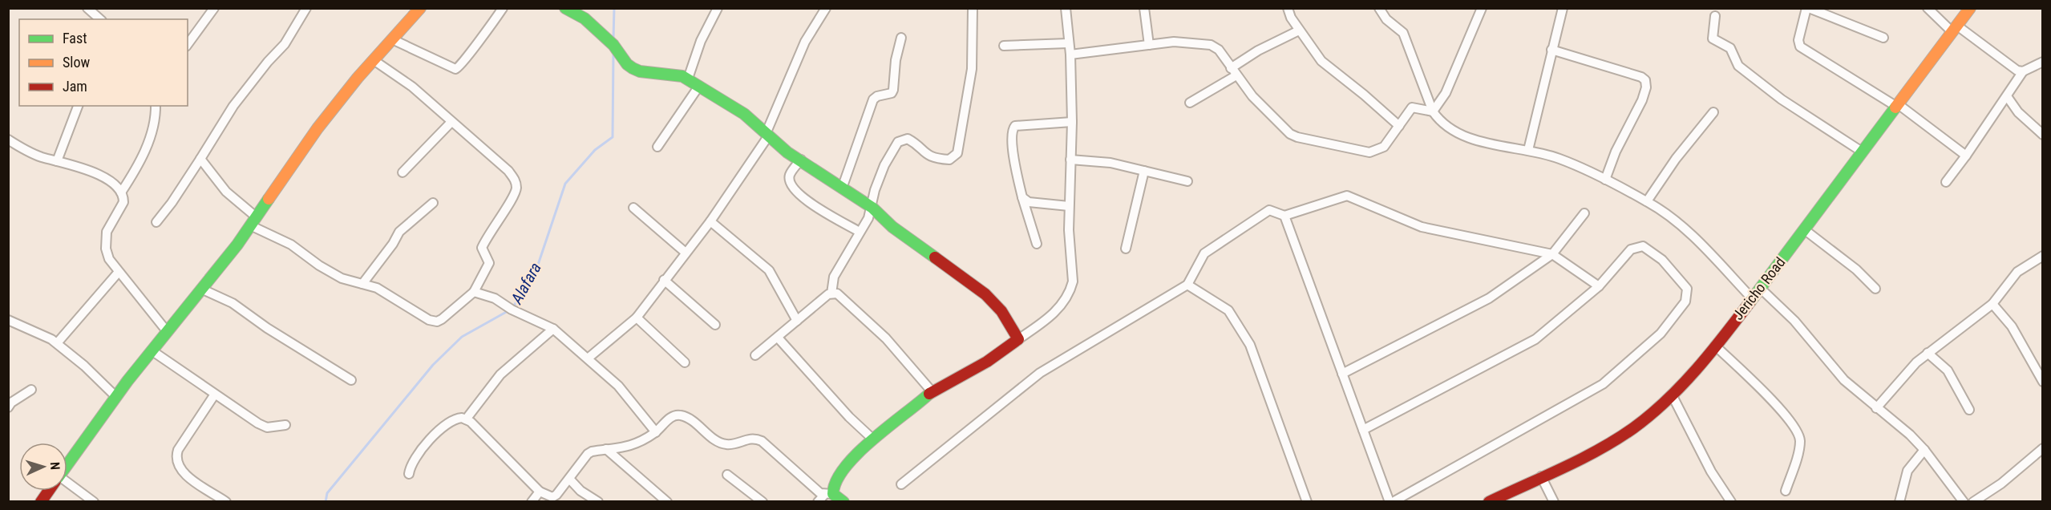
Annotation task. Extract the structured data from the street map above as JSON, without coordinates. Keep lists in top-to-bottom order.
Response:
{
  "streets": {
    "street": ["Jericho Road"]
  },
  "water": ["Alafara"],
  "legend": ["Fast", "Slow", "Jam"],
  "north": "right"
}
